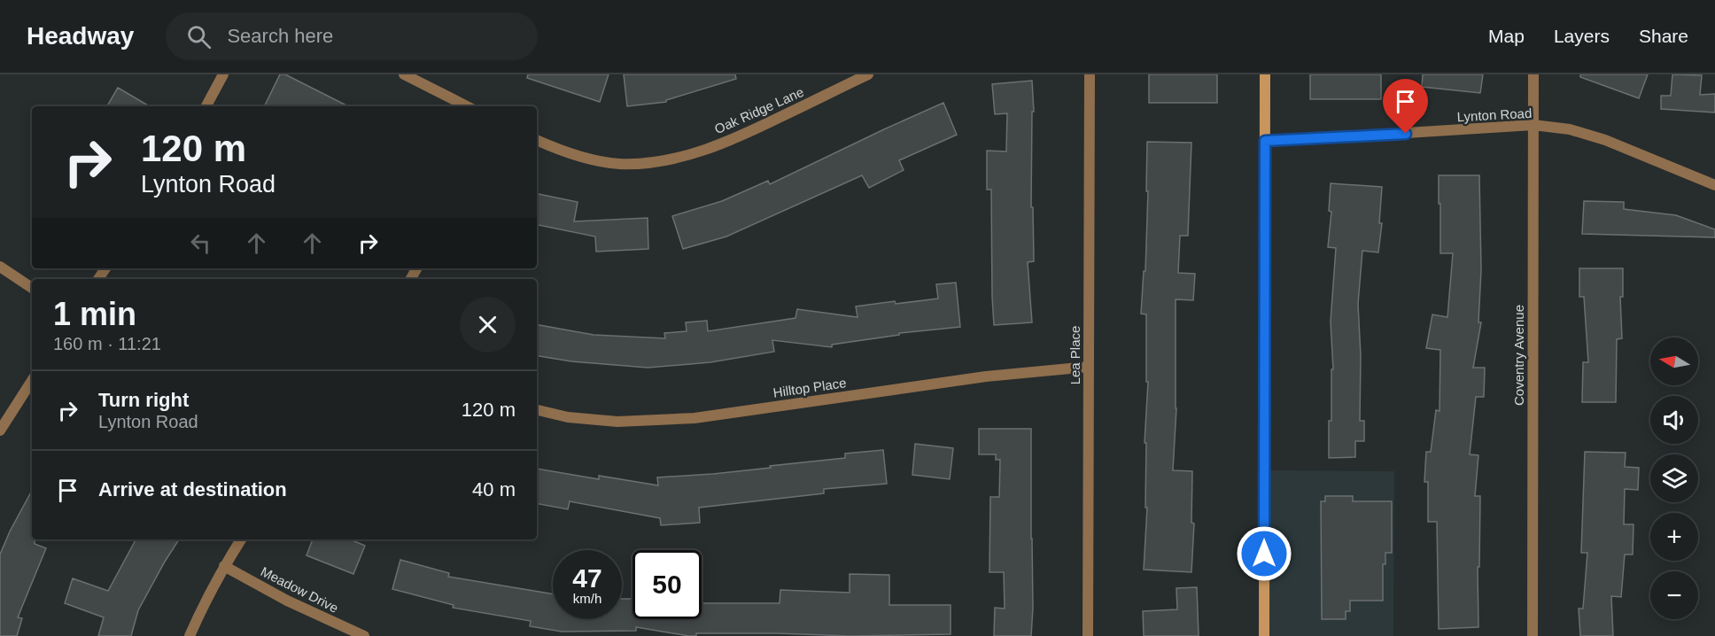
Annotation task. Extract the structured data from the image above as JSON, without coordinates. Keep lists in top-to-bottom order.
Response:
{
  "streets": {
    "street": [
      "Oak Ridge Lane",
      "Lynton Road",
      "Lea Place",
      "Coventry Avenue",
      "Hilltop Place",
      "Meadow Drive"
    ]
  },
  "crossings": [
    ["Lynton Road", "Coventry Avenue"],
    ["Lea Place", "Hilltop Place"]
  ],
  "north": "left",
  "page": {
    "header": "Headway",
    "search": "Search here",
    "nav": ["Map", "Layers", "Share"],
    "turn": ["120 m", "Lynton Road"],
    "heading": ["1 min", "160 m · 11:21"],
    "map_buttons": ["+", "−"],
    "list": [
      {
        "name": "Turn right",
        "note": "Lynton Road",
        "value": "120 m"
      },
      {
        "name": "Arrive at destination",
        "value": "40 m"
      }
    ],
    "speed": "47 km/h",
    "limit": "50"
  }
}
